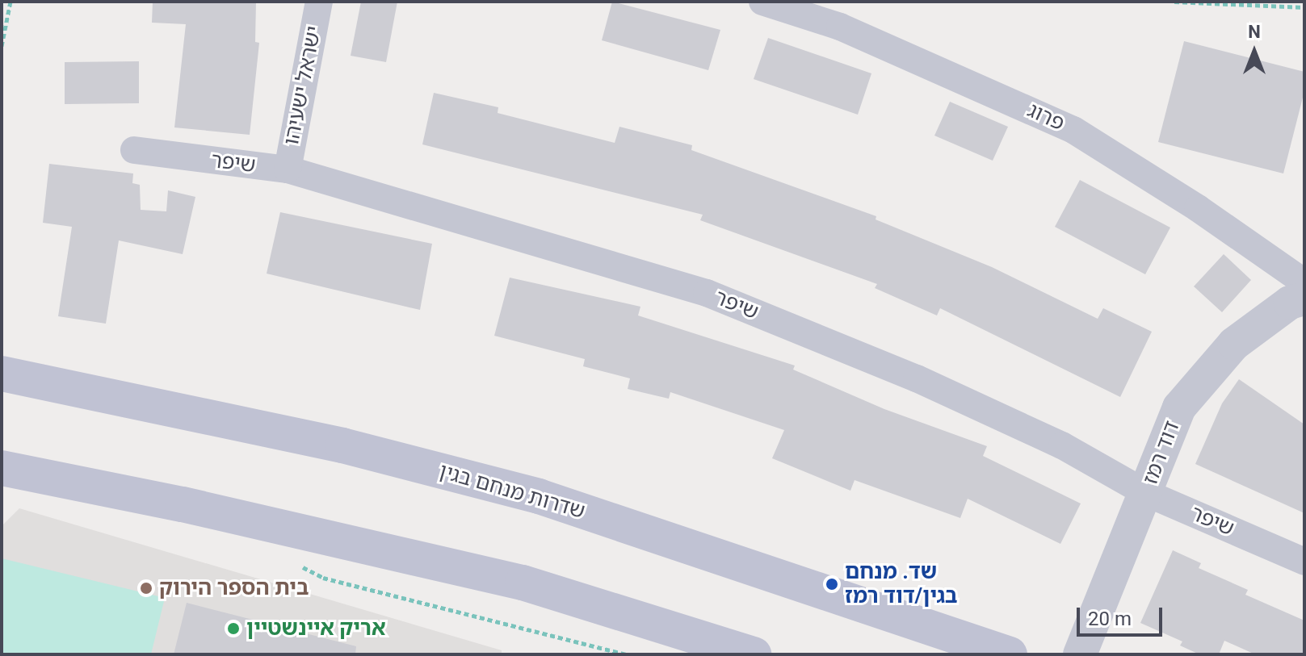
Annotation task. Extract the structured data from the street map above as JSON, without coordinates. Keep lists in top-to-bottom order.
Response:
{
  "streets": {
    "main road": ["שדרות מנחם בגין"],
    "street": [
      "ישראל ישעיהו",
      "פרוג",
      "שיפר",
      "דוד רמז"
    ]
  },
  "crossings": [
    ["ישראל ישעיהו", "שיפר"],
    ["שיפר", "דוד רמז"]
  ],
  "places": ["שד. מנחם בגין/דוד רמז", "בית הספר הירוק", "אריק איינשטיין"],
  "scale_bar": "20 m",
  "north": "top"
}
